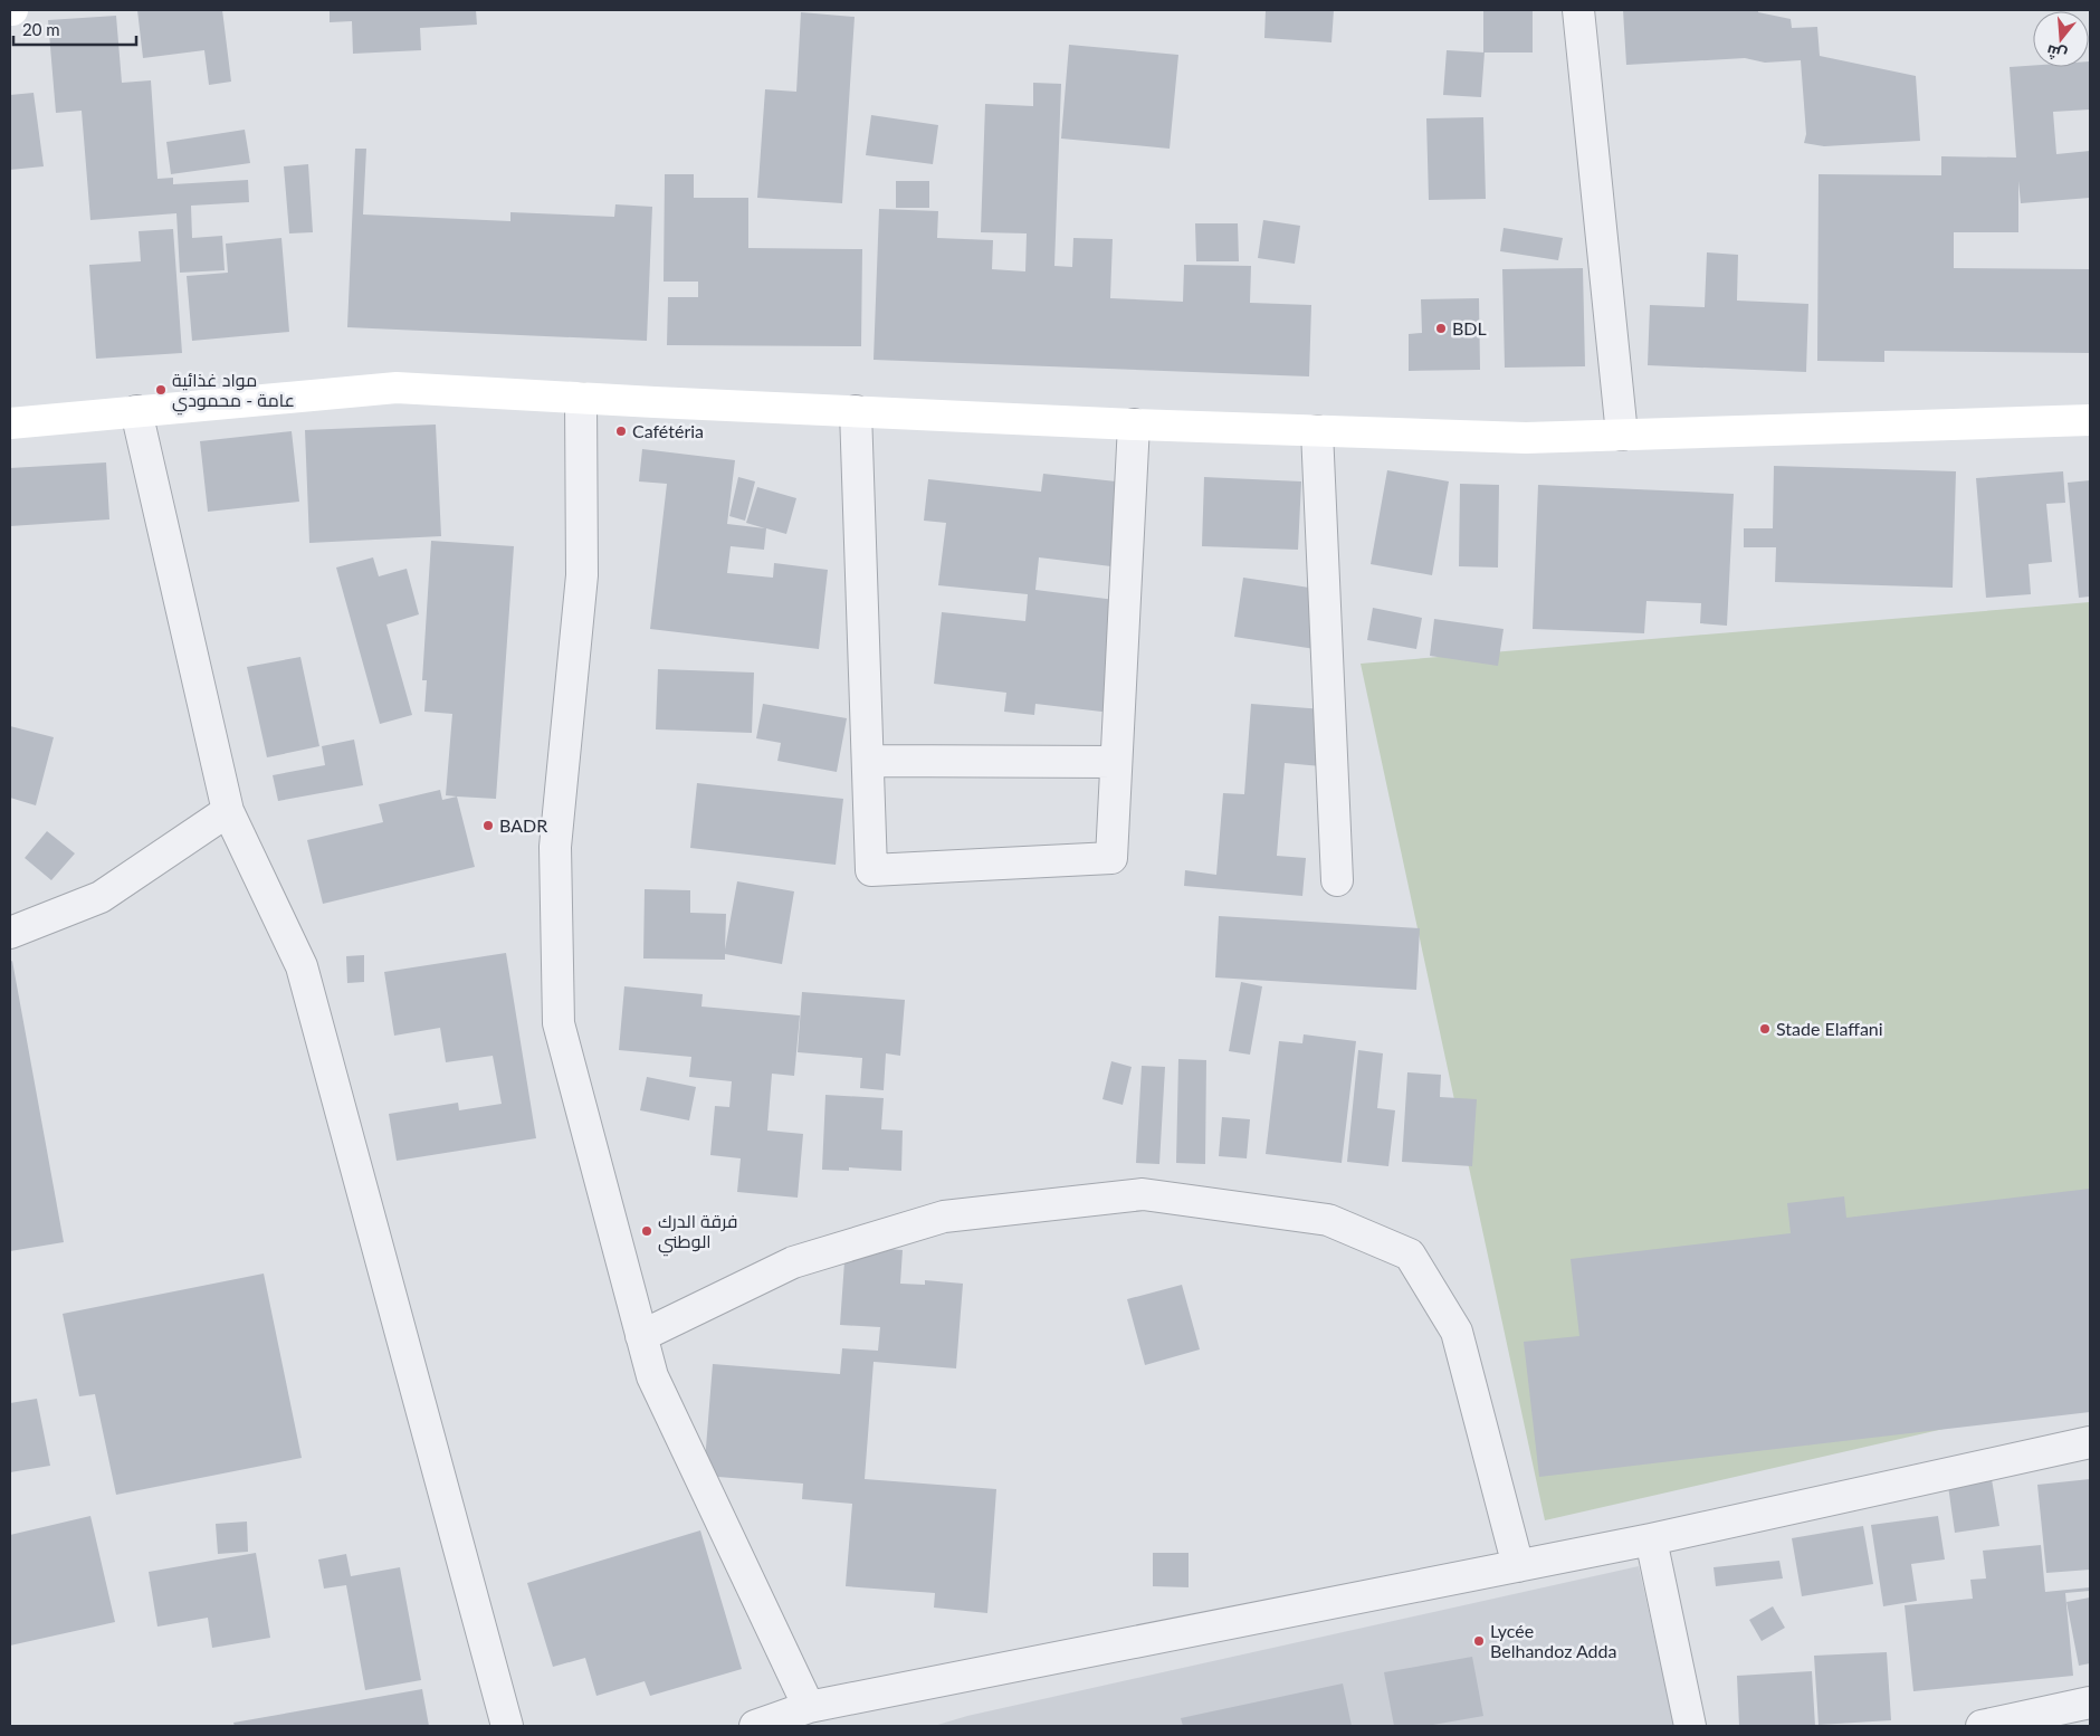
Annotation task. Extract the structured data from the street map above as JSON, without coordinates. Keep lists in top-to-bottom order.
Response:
{
  "places": [
    "BDL",
    "مواد غذائية عامة - محمودي",
    "Cafétéria",
    "BADR",
    "Stade Elaffani",
    "فرقة الدرك الوطني",
    "Lycée Belhandoz Adda"
  ],
  "scale_bar": "20 m",
  "north": "bottom"
}
